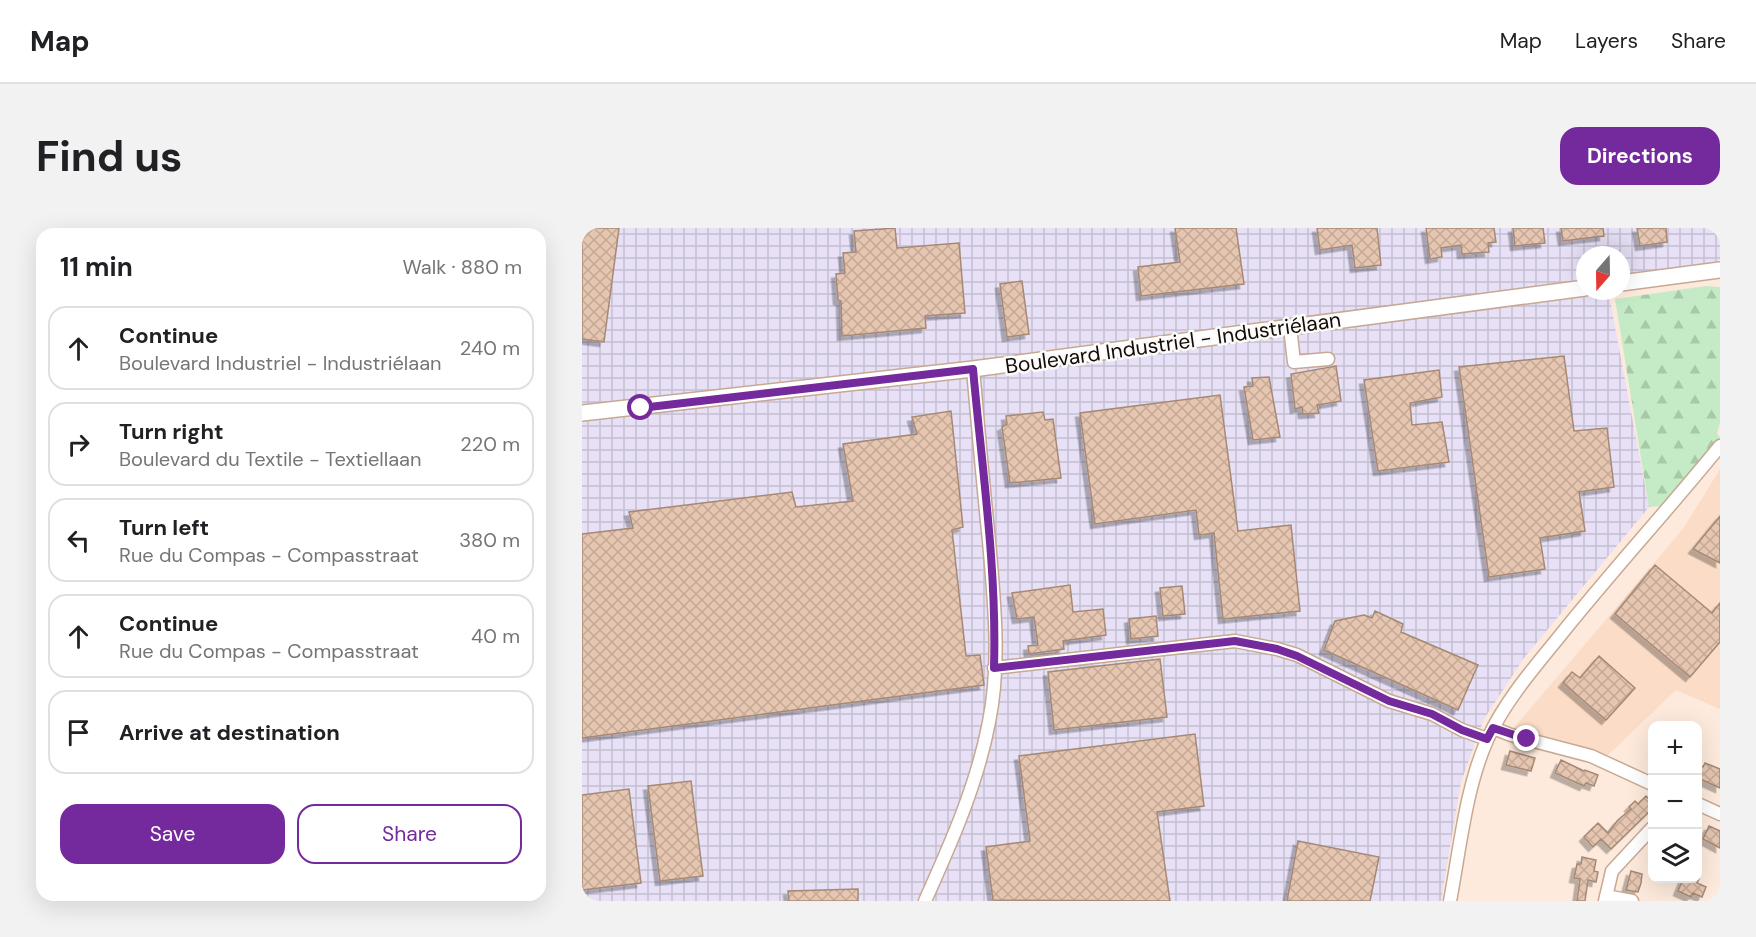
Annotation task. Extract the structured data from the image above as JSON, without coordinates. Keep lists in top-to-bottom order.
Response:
{
  "streets": {
    "main road": ["Boulevard Industriel - Industriélaan"]
  },
  "north": "bottom",
  "page": {
    "header": "Map",
    "nav": ["Map", "Layers", "Share"],
    "buttons": [
      "Directions",
      ["Save", "Share"]
    ],
    "title": "Find us",
    "heading": ["11 min", "Walk · 880 m"],
    "list": [
      ["Continue", "Boulevard Industriel - Industriélaan", "240 m"],
      ["Turn right", "Boulevard du Textile - Textiellaan", "220 m"],
      ["Turn left", "Rue du Compas - Compasstraat", "380 m"],
      ["Continue", "Rue du Compas - Compasstraat", "40 m"],
      "Arrive at destination"
    ],
    "map_buttons": ["+", "−"]
  }
}
